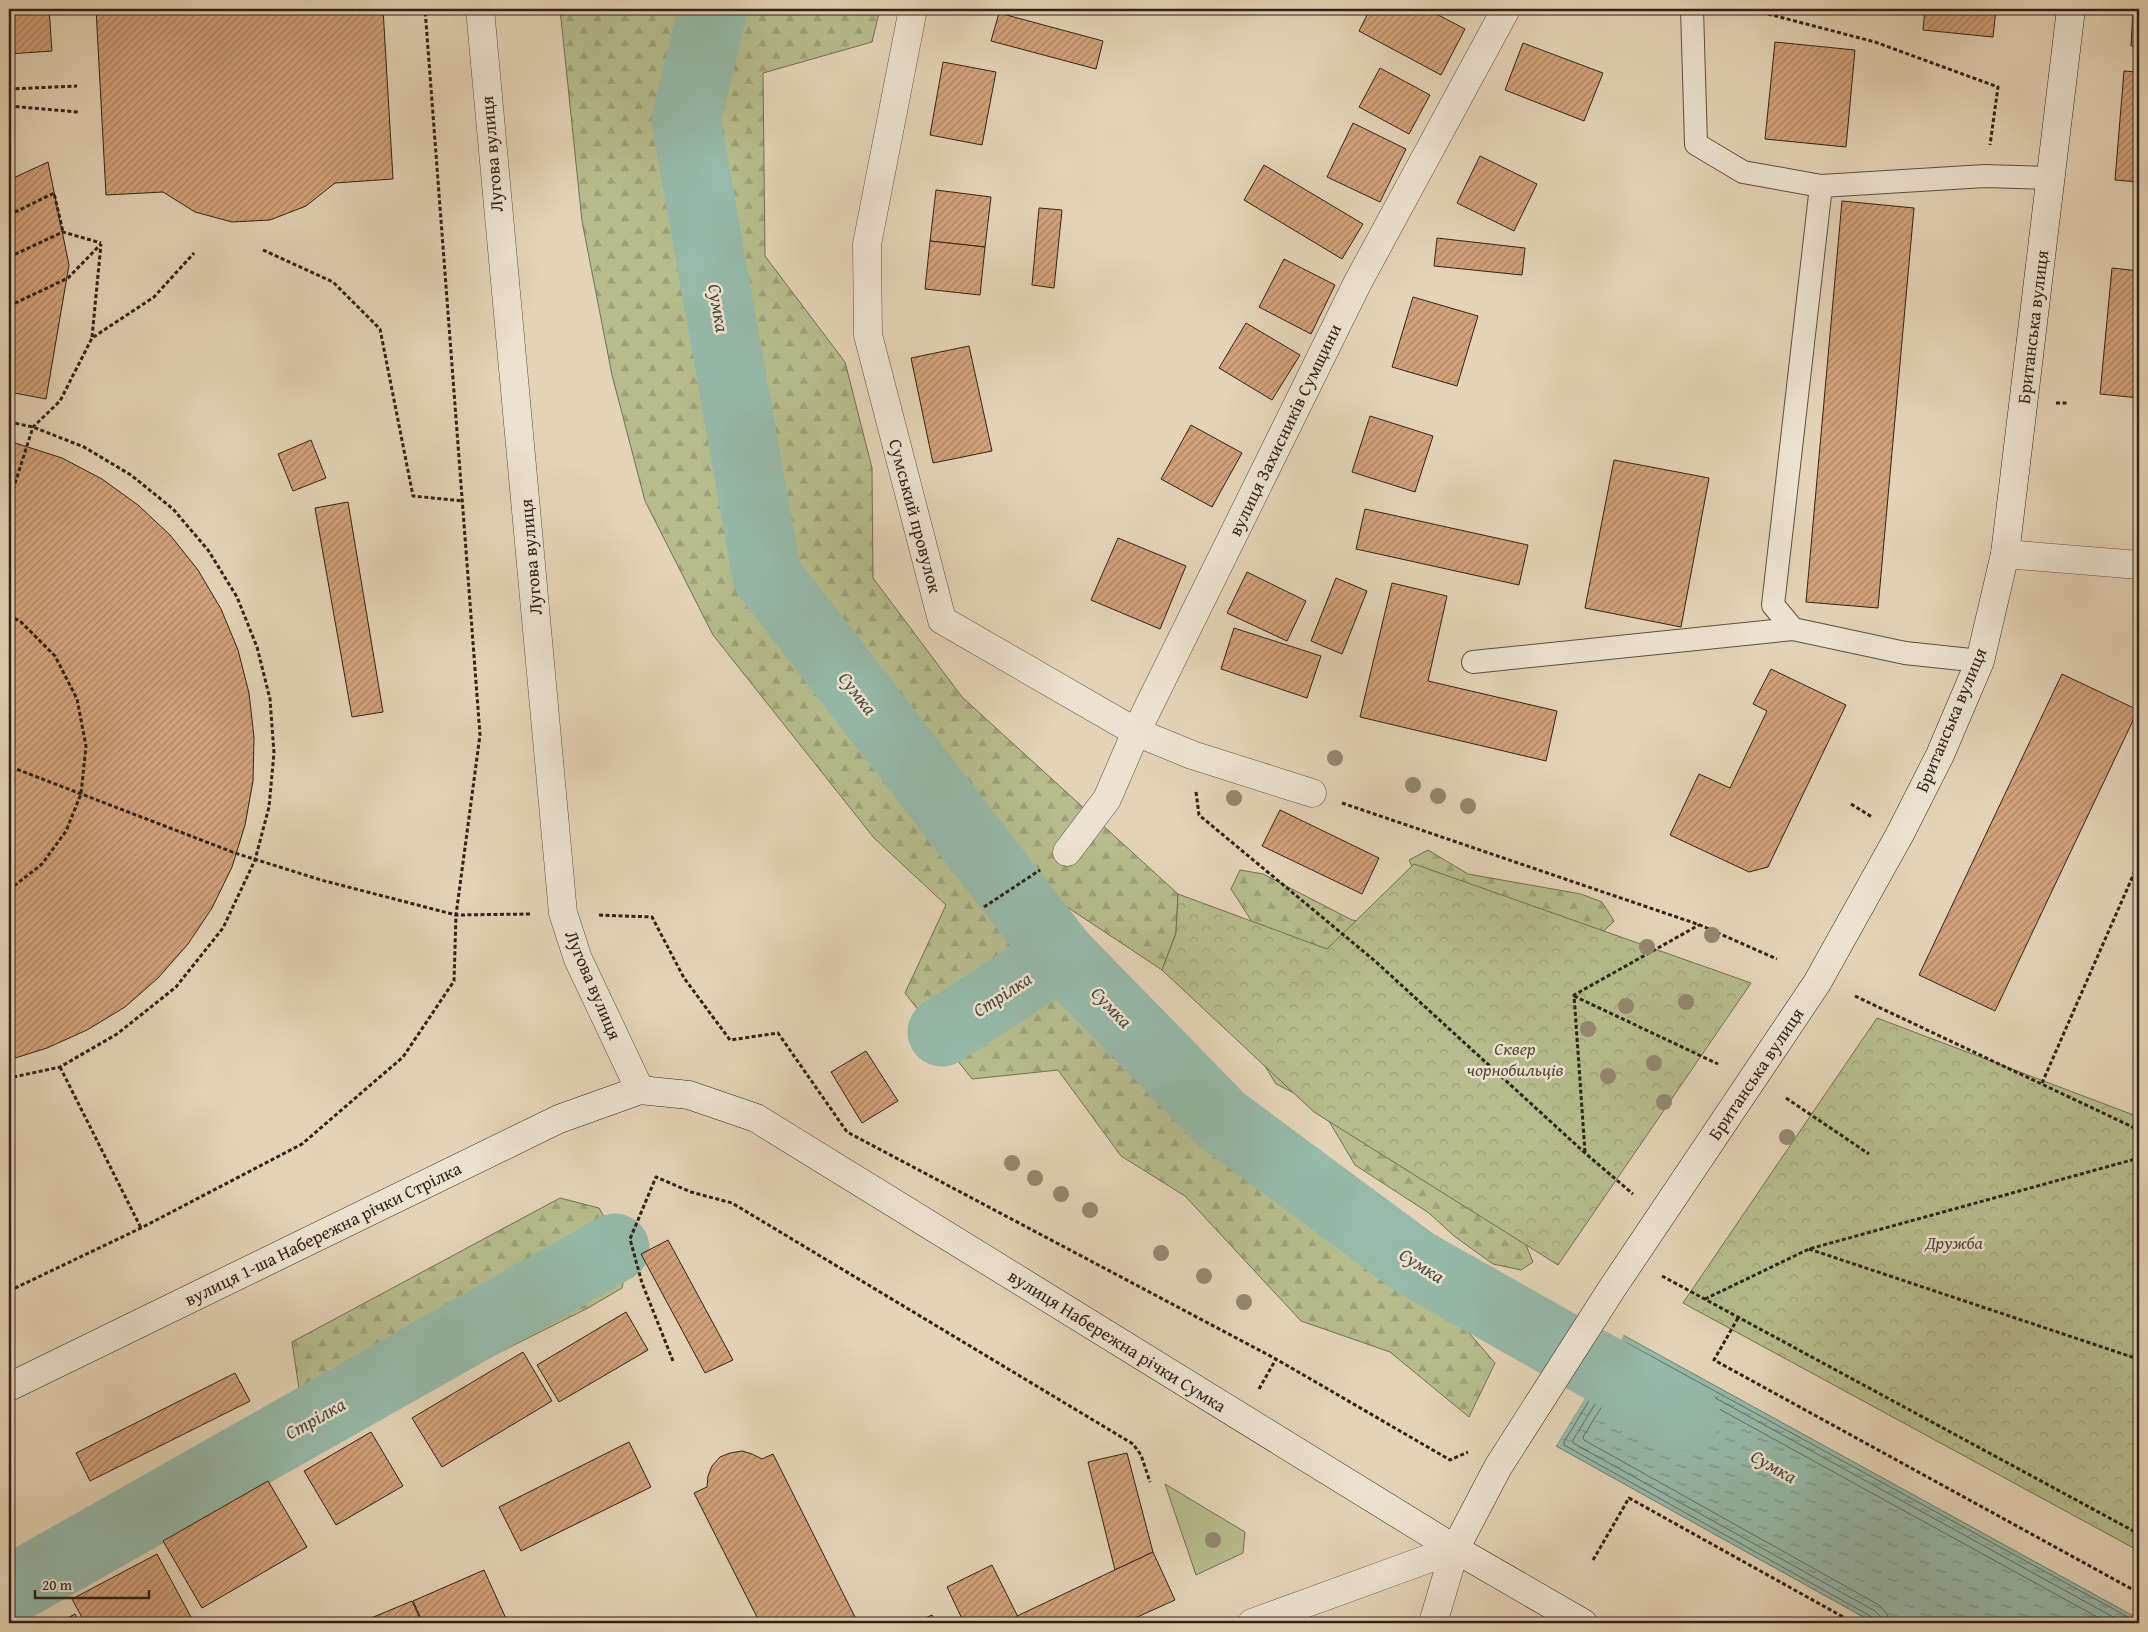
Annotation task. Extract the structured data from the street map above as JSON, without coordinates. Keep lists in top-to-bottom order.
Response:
{
  "streets": {
    "street": [
      "Лугова вулиця",
      "Британська вулиця",
      "вулиця Захисників Сумщини",
      "Сумський провулок",
      "вулиця 1-ша Набережна річки Стрілка",
      "вулиця Набережна річки Сумка"
    ]
  },
  "crossings": [
    ["Лугова вулиця", "вулиця 1-ша Набережна річки Стрілка"],
    ["Лугова вулиця", "вулиця Набережна річки Сумка"],
    ["Британська вулиця", "вулиця Набережна річки Сумка"],
    ["вулиця Захисників Сумщини", "Сумський провулок"],
    ["вулиця 1-ша Набережна річки Стрілка", "вулиця Набережна річки Сумка"]
  ],
  "water": ["Сумка", "Стрілка"],
  "parks": ["Сквер чорнобильців", "Дружба"],
  "scale_bar": "20 m"
}
